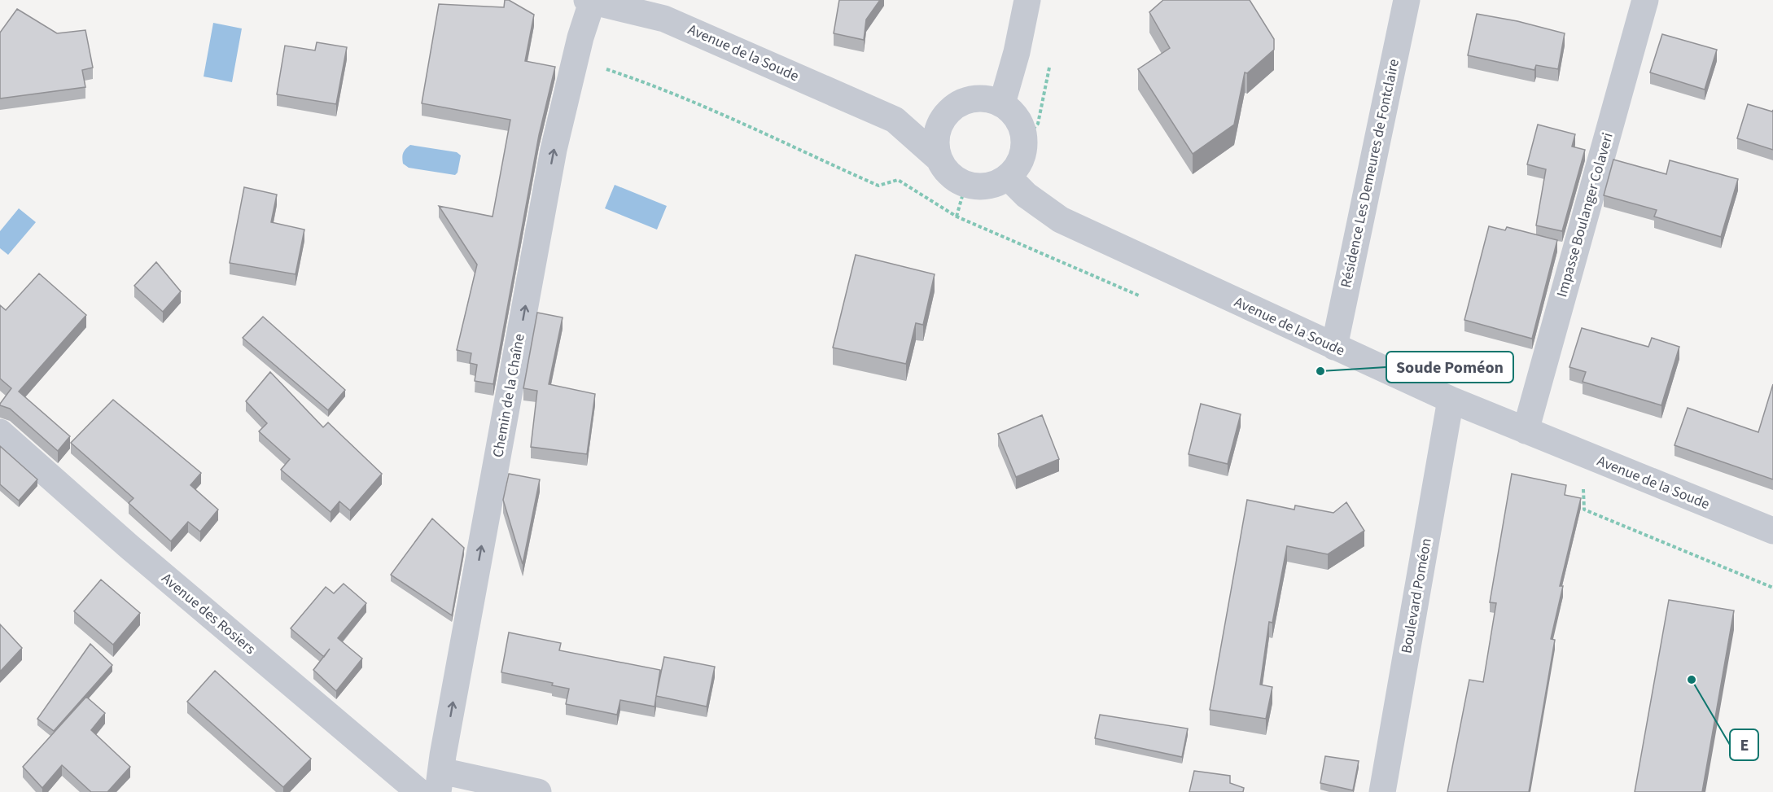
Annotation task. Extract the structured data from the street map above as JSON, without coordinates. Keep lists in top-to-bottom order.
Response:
{
  "streets": {
    "street": [
      "Avenue de la Soude",
      "Résidence Les Demeures de Fontclaire",
      "Impasse Boulanger Colaveri",
      "Chemin de la Chaîne",
      "Boulevard Poméon",
      "Avenue des Rosiers"
    ]
  },
  "crossings": [
    ["Avenue de la Soude", "Résidence Les Demeures de Fontclaire"],
    ["Avenue de la Soude", "Impasse Boulanger Colaveri"],
    ["Avenue de la Soude", "Chemin de la Chaîne"],
    ["Avenue de la Soude", "Boulevard Poméon"]
  ],
  "one_way": ["Chemin de la Chaîne"],
  "places": ["Soude Poméon", "E"]
}
